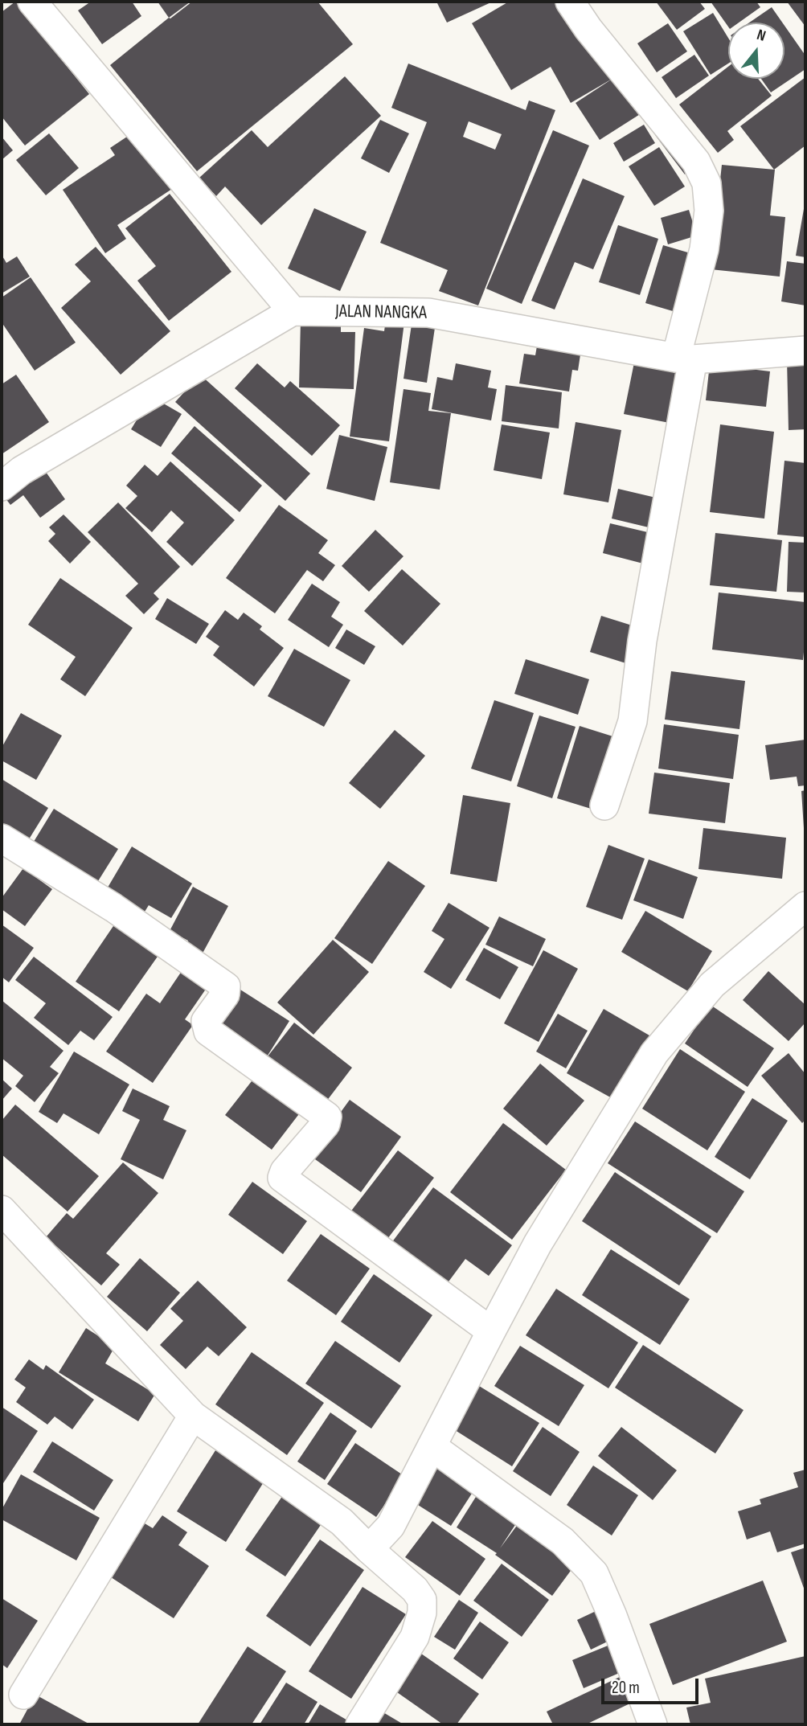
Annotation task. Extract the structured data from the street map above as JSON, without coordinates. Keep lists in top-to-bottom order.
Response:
{
  "streets": {
    "street": ["JALAN NANGKA"]
  },
  "scale_bar": "20 m",
  "north": "top"
}
